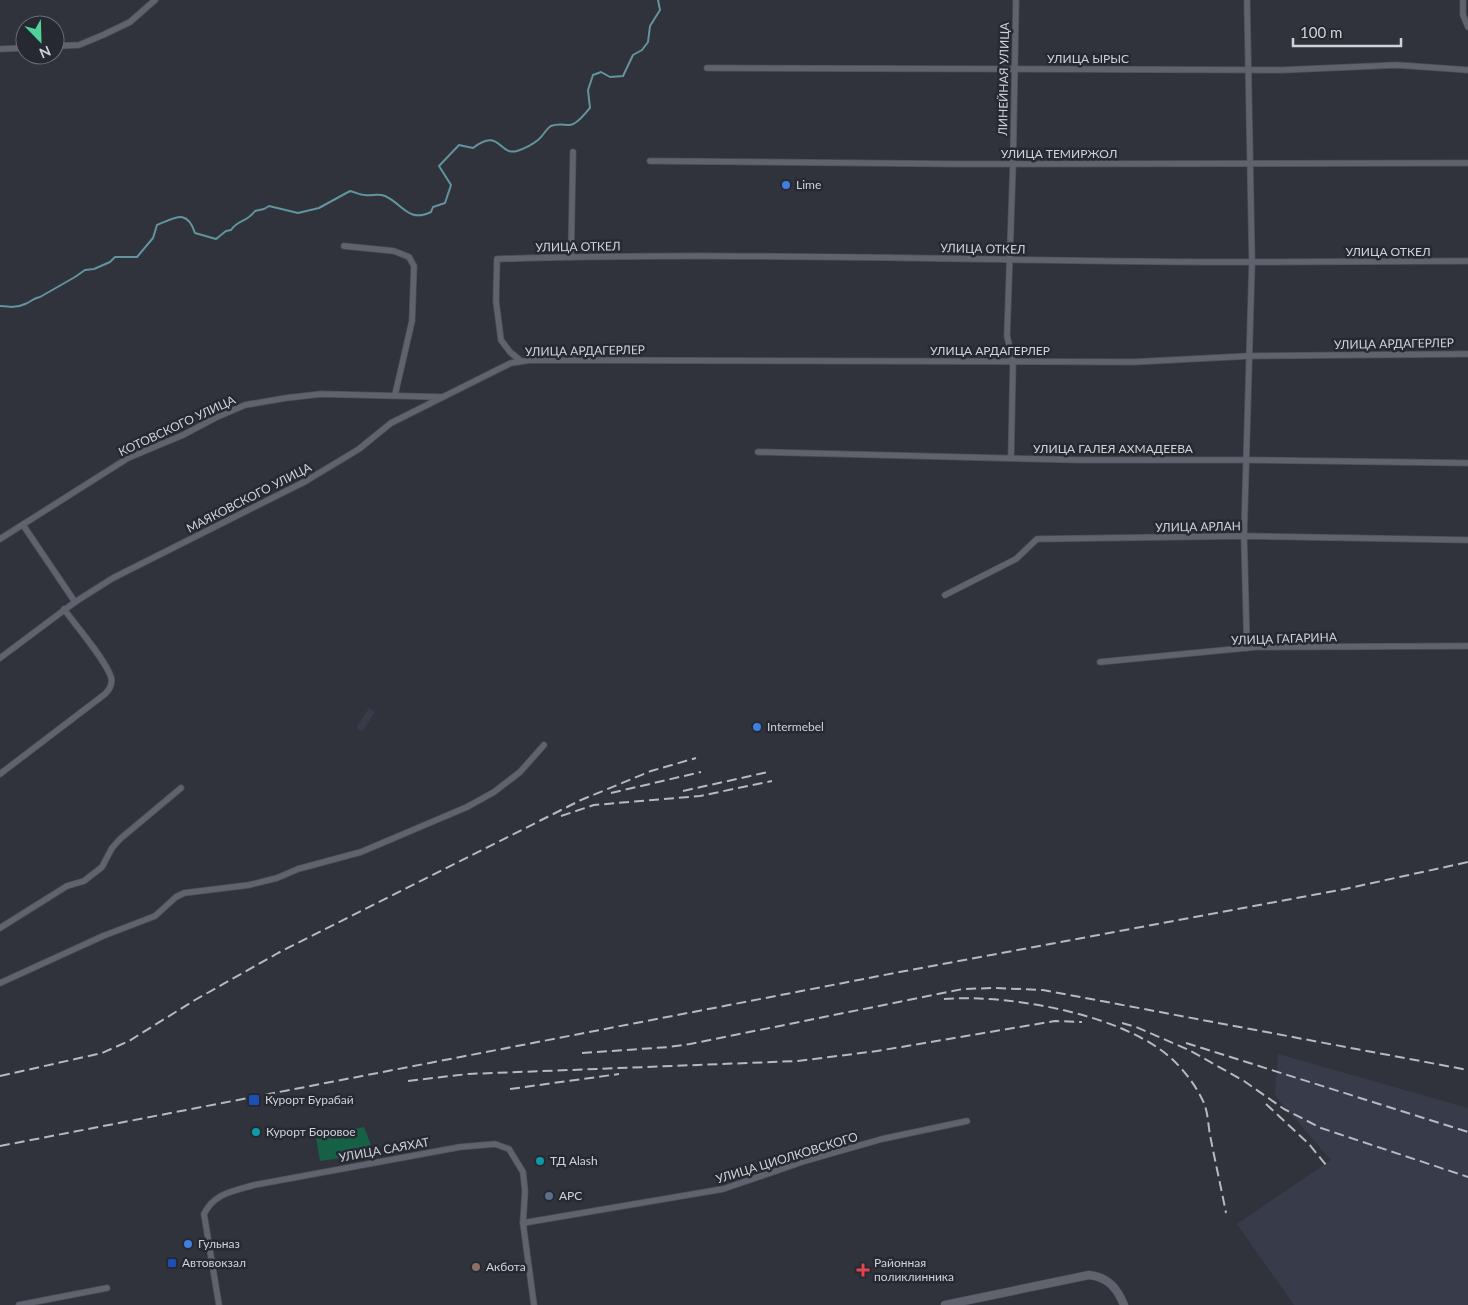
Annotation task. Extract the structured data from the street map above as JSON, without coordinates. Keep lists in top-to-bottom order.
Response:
{
  "streets": {
    "street": [
      "УЛИЦА ЫРЫС",
      "ЛИНЕЙНАЯ УЛИЦА",
      "УЛИЦА ТЕМИРЖОЛ",
      "УЛИЦА ОТКЕЛ",
      "УЛИЦА АРДАГЕРЛЕР",
      "КОТОВСКОГО УЛИЦА",
      "УЛИЦА ГАЛЕЯ АХМАДЕЕВА",
      "МАЯКОВСКОГО УЛИЦА",
      "УЛИЦА АРЛАН",
      "УЛИЦА ГАГАРИНА",
      "УЛИЦА САЯХАТ",
      "УЛИЦА ЦИОЛКОВСКОГО"
    ]
  },
  "crossings": [
    ["УЛИЦА ЫРЫС", "ЛИНЕЙНАЯ УЛИЦА"],
    ["ЛИНЕЙНАЯ УЛИЦА", "УЛИЦА ТЕМИРЖОЛ"],
    ["ЛИНЕЙНАЯ УЛИЦА", "УЛИЦА ОТКЕЛ"],
    ["ЛИНЕЙНАЯ УЛИЦА", "УЛИЦА АРДАГЕРЛЕР"],
    ["ЛИНЕЙНАЯ УЛИЦА", "УЛИЦА ГАЛЕЯ АХМАДЕЕВА"],
    ["УЛИЦА ОТКЕЛ", "УЛИЦА АРДАГЕРЛЕР"],
    ["УЛИЦА АРДАГЕРЛЕР", "МАЯКОВСКОГО УЛИЦА"],
    ["КОТОВСКОГО УЛИЦА", "МАЯКОВСКОГО УЛИЦА"],
    ["УЛИЦА САЯХАТ", "УЛИЦА ЦИОЛКОВСКОГО"]
  ],
  "places": {
    "other": [
      "Lime",
      "Intermebel",
      "Курорт Боровое",
      "ТД Alash",
      "АРС",
      "Гульназ",
      "Акбота"
    ],
    "transit": ["Курорт Бурабай", "Автовокзал"],
    "health": ["Районная поликлинника"]
  },
  "scale_bar": "100 m",
  "north": "bottom right"
}
